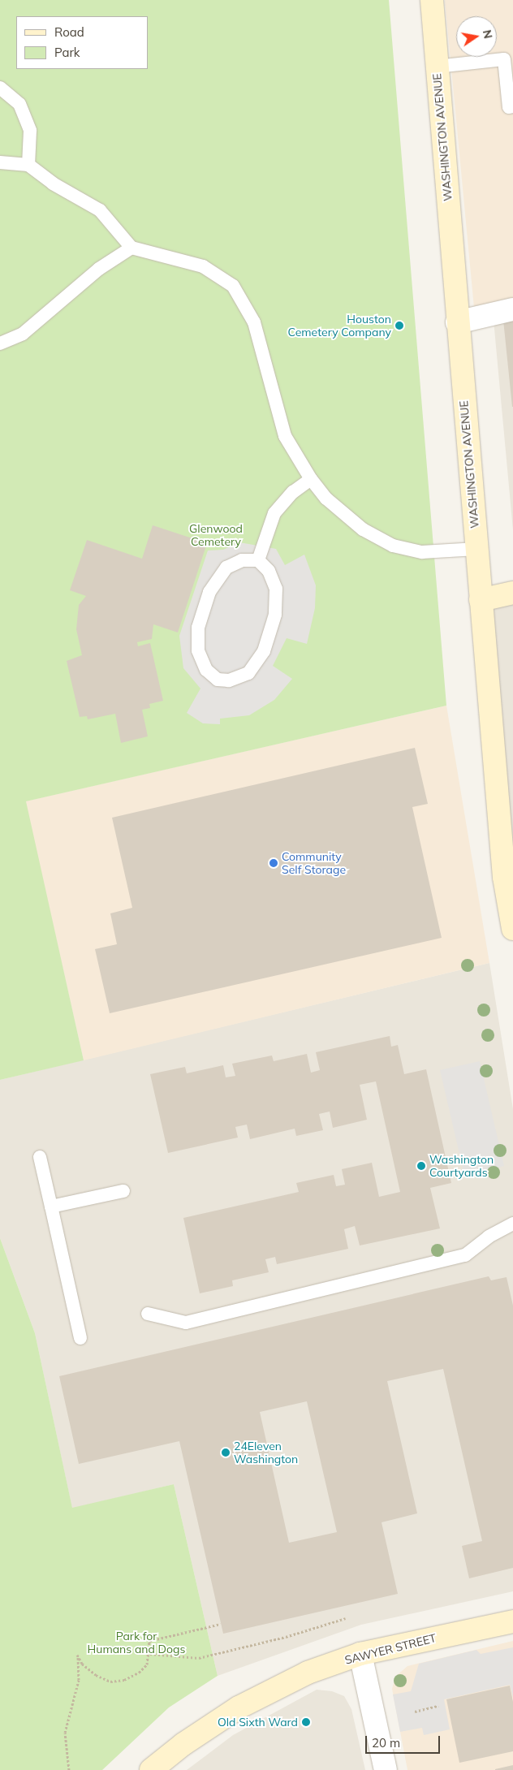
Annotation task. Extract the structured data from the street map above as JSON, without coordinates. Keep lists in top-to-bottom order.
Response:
{
  "streets": {
    "main road": ["WASHINGTON AVENUE", "SAWYER STREET"]
  },
  "parks": ["Glenwood Cemetery", "Park for Humans and Dogs"],
  "places": [
    "Houston Cemetery Company",
    "Community Self Storage",
    "Washington Courtyards",
    "24Eleven Washington",
    "Old Sixth Ward"
  ],
  "legend": ["Road", "Park"],
  "scale_bar": "20 m",
  "north": "right"
}
